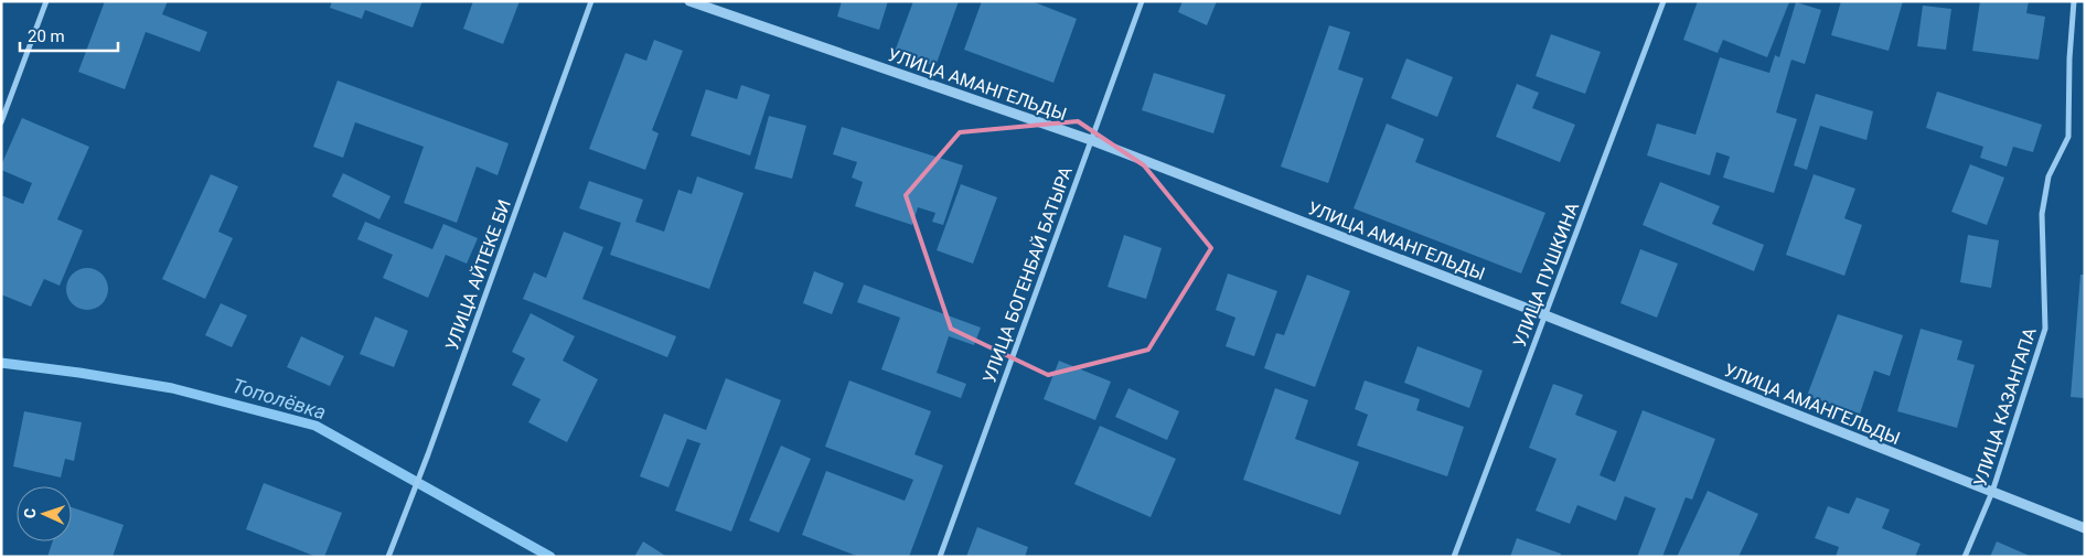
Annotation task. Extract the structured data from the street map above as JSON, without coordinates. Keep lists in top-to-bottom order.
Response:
{
  "streets": {
    "street": [
      "УЛИЦА АМАНГЕЛЬДЫ",
      "УЛИЦА АЙТЕКЕ БИ",
      "УЛИЦА БОГЕНБАЙ БАТЫРА",
      "УЛИЦА ПУШКИНА",
      "УЛИЦА КАЗАНГАПА"
    ]
  },
  "crossings": [
    ["УЛИЦА АМАНГЕЛЬДЫ", "УЛИЦА БОГЕНБАЙ БАТЫРА"],
    ["УЛИЦА АМАНГЕЛЬДЫ", "УЛИЦА ПУШКИНА"],
    ["УЛИЦА АМАНГЕЛЬДЫ", "УЛИЦА КАЗАНГАПА"]
  ],
  "water": ["Тополёвка"],
  "scale_bar": "20 m",
  "north": "left"
}
